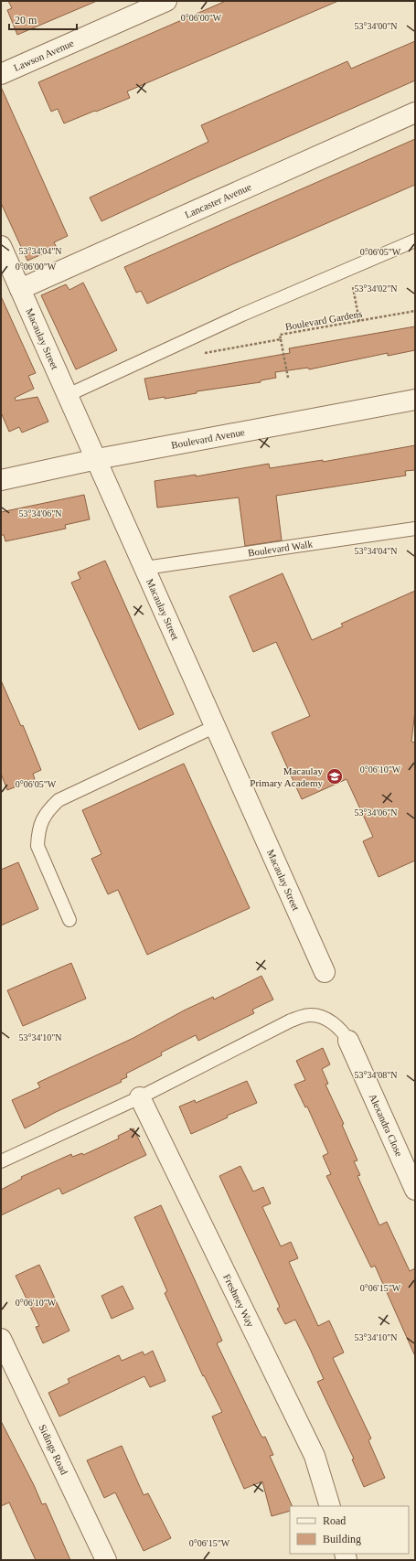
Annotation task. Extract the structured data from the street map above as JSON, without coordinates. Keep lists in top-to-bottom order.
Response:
{
  "streets": {
    "street": [
      "Lawson Avenue",
      "Lancaster Avenue",
      "Macaulay Street",
      "Boulevard Avenue",
      "Alexandra Close",
      "Freshney Way",
      "Sidings Road"
    ],
    "lane": ["Boulevard Walk"],
    "path": ["Boulevard Gardens"]
  },
  "crossings": [
    ["Lancaster Avenue", "Macaulay Street"],
    ["Macaulay Street", "Boulevard Avenue"],
    ["Macaulay Street", "Boulevard Walk"]
  ],
  "places": {
    "school or university": ["Macaulay Primary Academy"]
  },
  "legend": ["Road", "Building"],
  "scale_bar": "20 m",
  "coordinates": [
    "0°06'00\"W",
    "53°34'00\"N",
    "53°34'04\"N",
    "0°06'05\"W",
    "53°34'02\"N",
    "53°34'06\"N",
    "0°06'10\"W",
    "53°34'10\"N",
    "53°34'08\"N",
    "0°06'15\"W"
  ]
}
